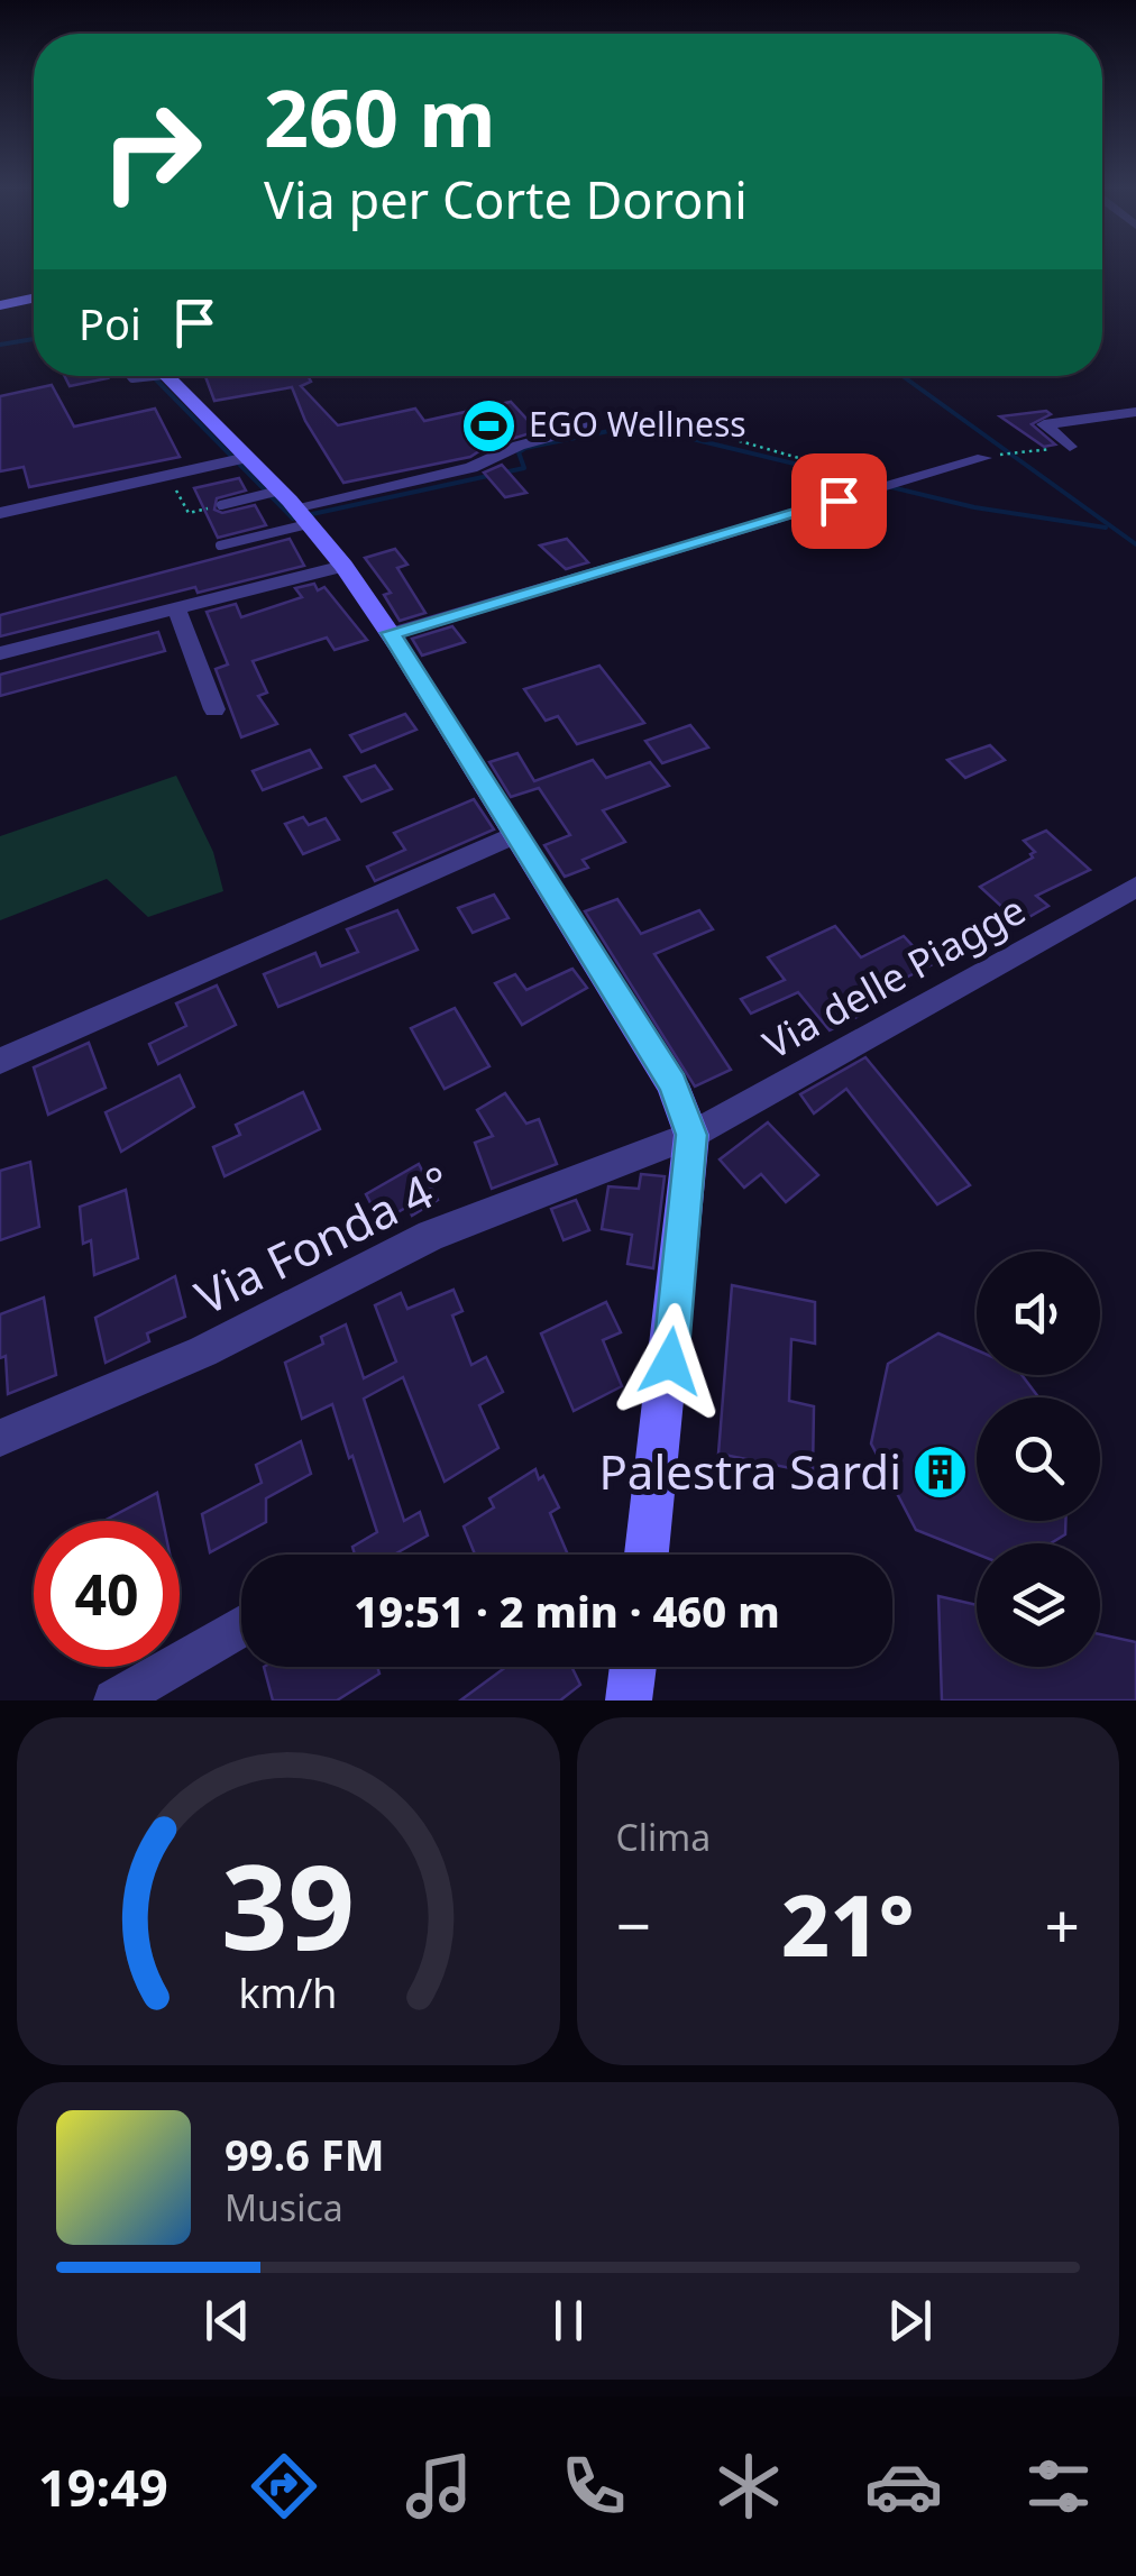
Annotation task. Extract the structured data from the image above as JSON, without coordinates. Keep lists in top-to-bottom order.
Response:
{
  "streets": {
    "street": ["Via delle Piagge", "Via Fonda 4°"]
  },
  "crossings": [
    ["Via delle Piagge", "Via Fonda 4°"]
  ],
  "places": {
    "sports": ["EGO Wellness"],
    "building": ["Palestra Sardi"]
  },
  "page": {
    "turn": ["260 m", "Via per Corte Doroni"],
    "then": "Poi",
    "limit": "40",
    "trip": "19:51 · 2 min · 460 m",
    "tile": "Clima",
    "heat": ["−", "21°", "+"],
    "song": ["99.6 FM", "Musica"],
    "tabs": "19:49",
    "gauge": ["39", "km/h"]
  }
}
